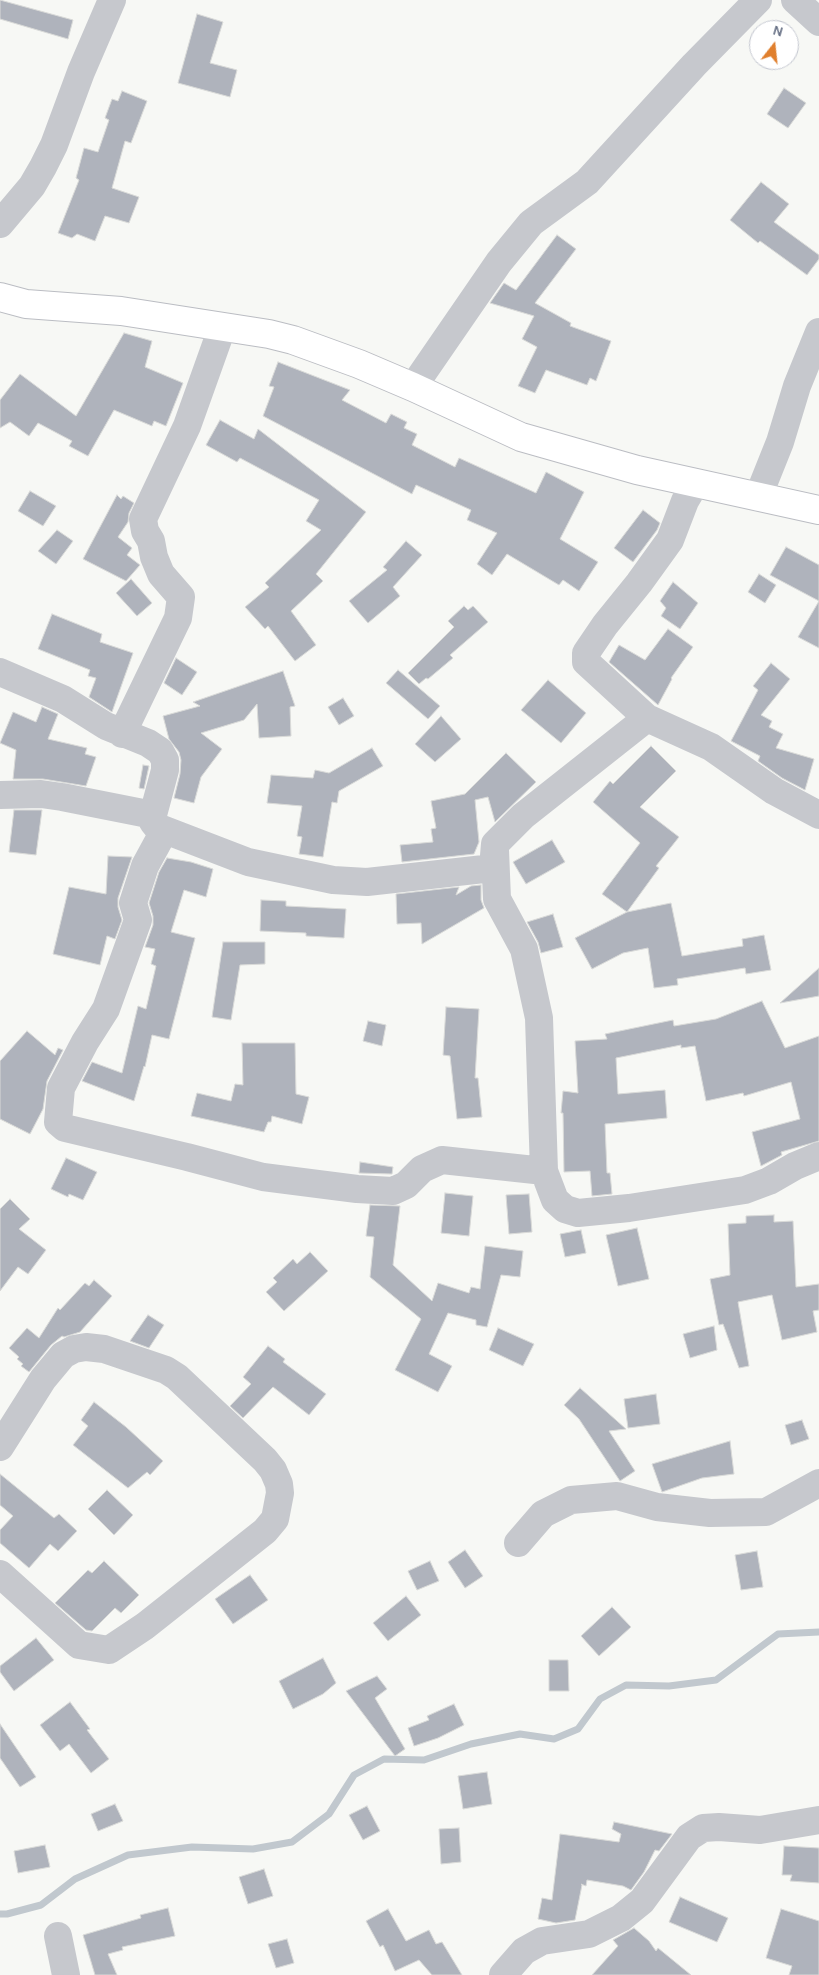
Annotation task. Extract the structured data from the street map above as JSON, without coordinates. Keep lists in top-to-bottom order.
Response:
{
  "north": "top"
}
